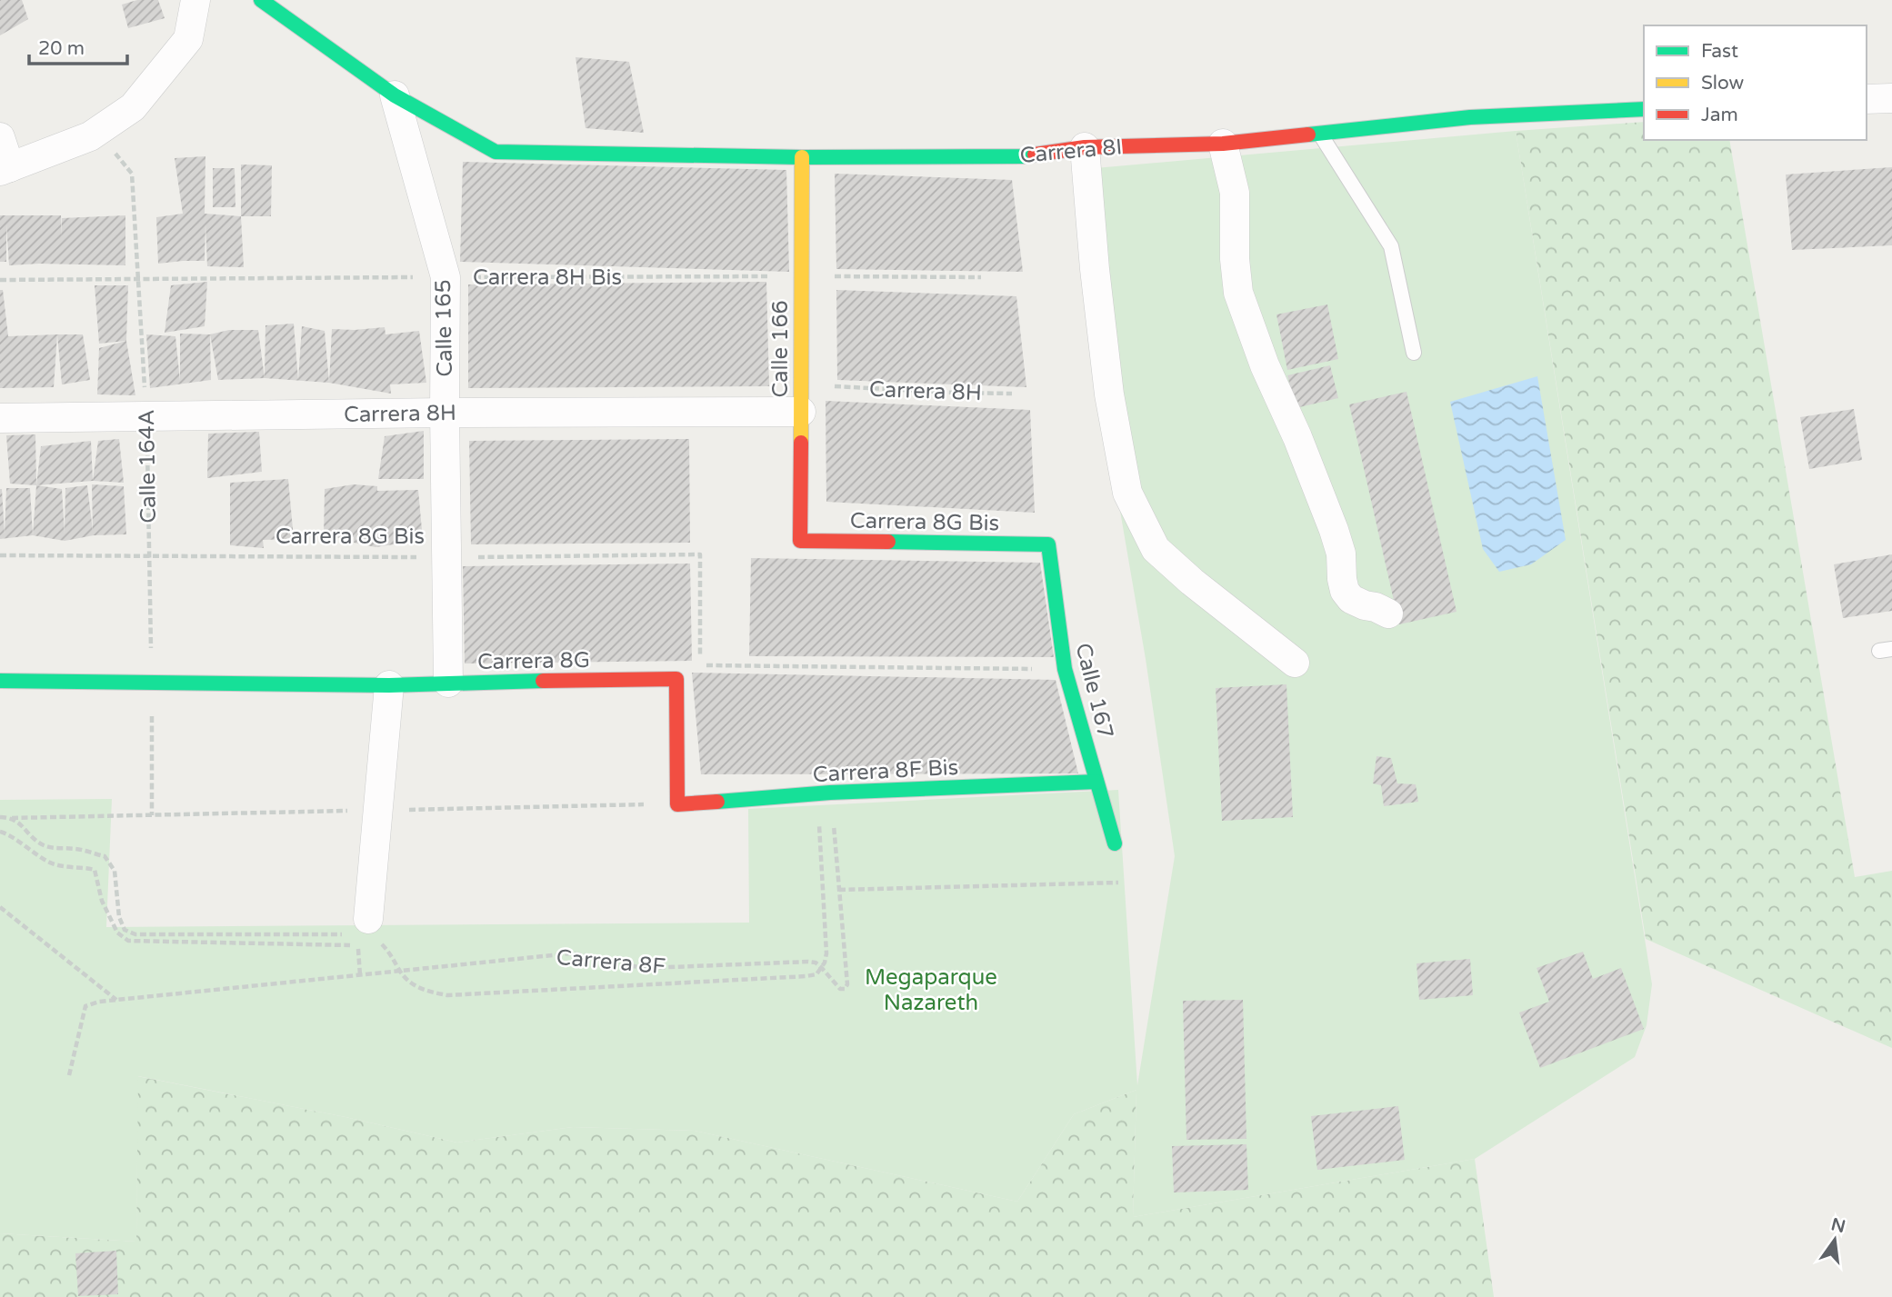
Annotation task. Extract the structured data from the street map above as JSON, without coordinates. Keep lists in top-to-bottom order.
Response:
{
  "streets": {
    "street": [
      "Carrera 8I",
      "Calle 165",
      "Calle 166",
      "Carrera 8H",
      "Carrera 8G Bis",
      "Carrera 8G",
      "Calle 167",
      "Carrera 8F Bis"
    ],
    "path": ["Carrera 8H Bis", "Calle 164A", "Carrera 8F"]
  },
  "crossings": [
    ["Carrera 8I", "Calle 165"],
    ["Carrera 8I", "Calle 166"],
    ["Carrera 8H Bis", "Calle 165"],
    ["Carrera 8H Bis", "Calle 166"],
    ["Carrera 8H Bis", "Calle 164A"],
    ["Calle 165", "Carrera 8H"],
    ["Calle 165", "Carrera 8G Bis"],
    ["Calle 165", "Carrera 8G"],
    ["Calle 166", "Carrera 8H"],
    ["Calle 166", "Carrera 8G Bis"],
    ["Carrera 8H", "Calle 164A"],
    ["Calle 164A", "Carrera 8G Bis"],
    ["Calle 164A", "Carrera 8G"],
    ["Carrera 8G Bis", "Calle 167"],
    ["Carrera 8G", "Carrera 8F Bis"],
    ["Calle 167", "Carrera 8F Bis"]
  ],
  "parks": ["Megaparque Nazareth"],
  "legend": ["Fast", "Slow", "Jam"],
  "scale_bar": "20 m",
  "north": "top"
}
